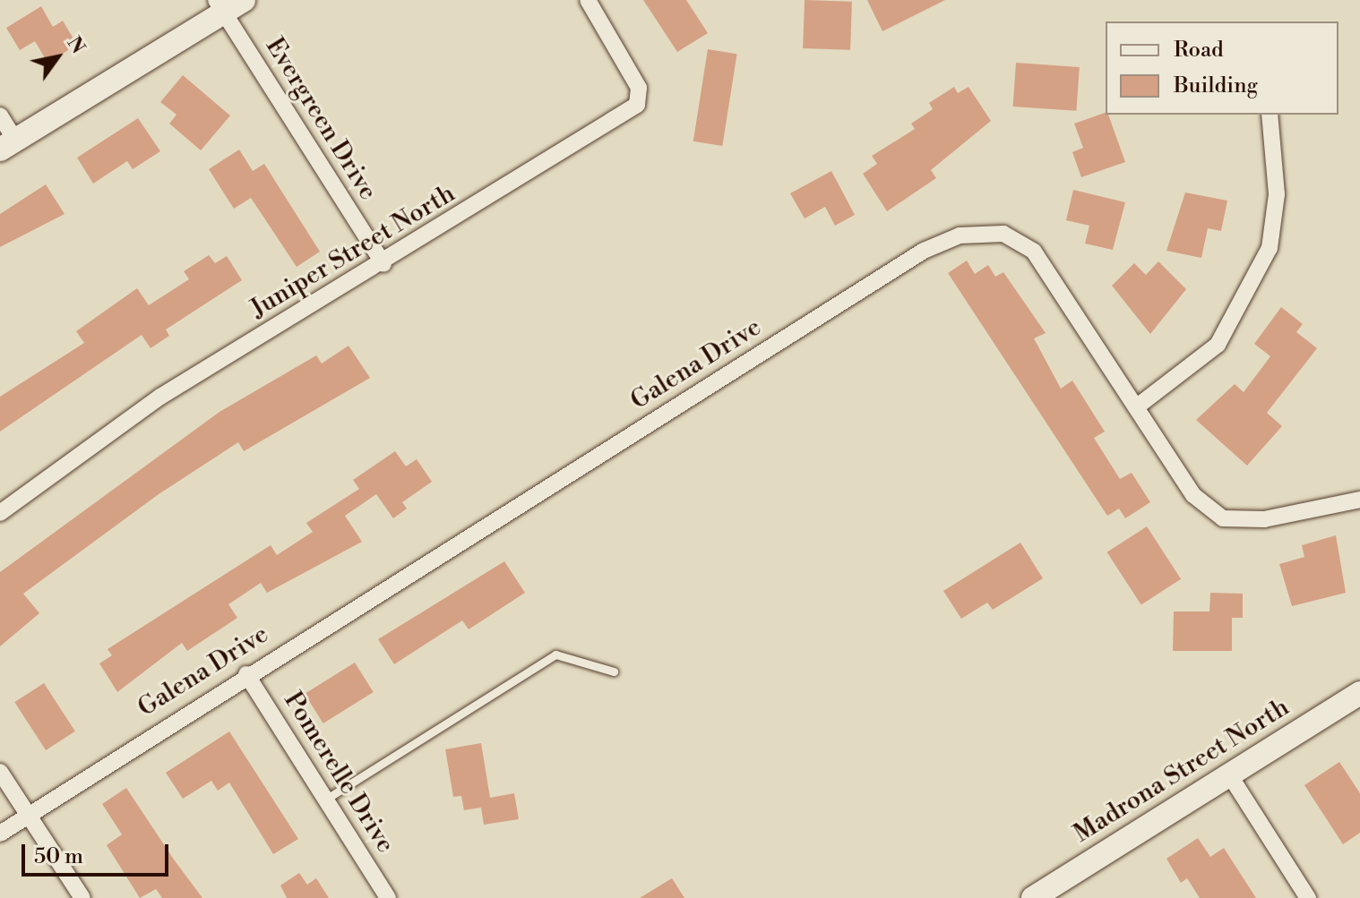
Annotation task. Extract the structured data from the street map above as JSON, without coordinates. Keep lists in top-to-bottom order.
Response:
{
  "streets": {
    "street": [
      "Evergreen Drive",
      "Juniper Street North",
      "Galena Drive",
      "Madrona Street North",
      "Pomerelle Drive"
    ]
  },
  "crossings": [
    ["Evergreen Drive", "Juniper Street North"],
    ["Galena Drive", "Pomerelle Drive"]
  ],
  "legend": ["Road", "Building"],
  "scale_bar": "50 m",
  "north": "top right"
}
